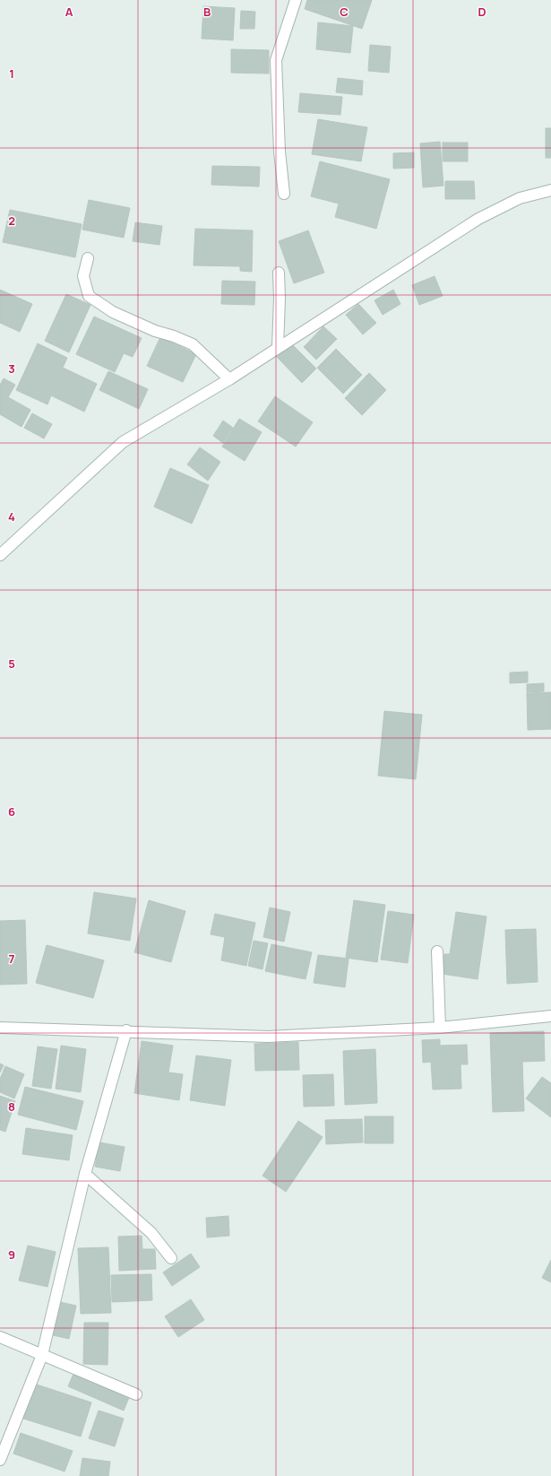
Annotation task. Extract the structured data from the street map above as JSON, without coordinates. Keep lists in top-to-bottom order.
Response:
{
  "grid": {
    "columns": [
      "A",
      "B",
      "C",
      "D"
    ],
    "rows": [
      "1",
      "2",
      "3",
      "4",
      "5",
      "6",
      "7",
      "8",
      "9"
    ]
  }
}
